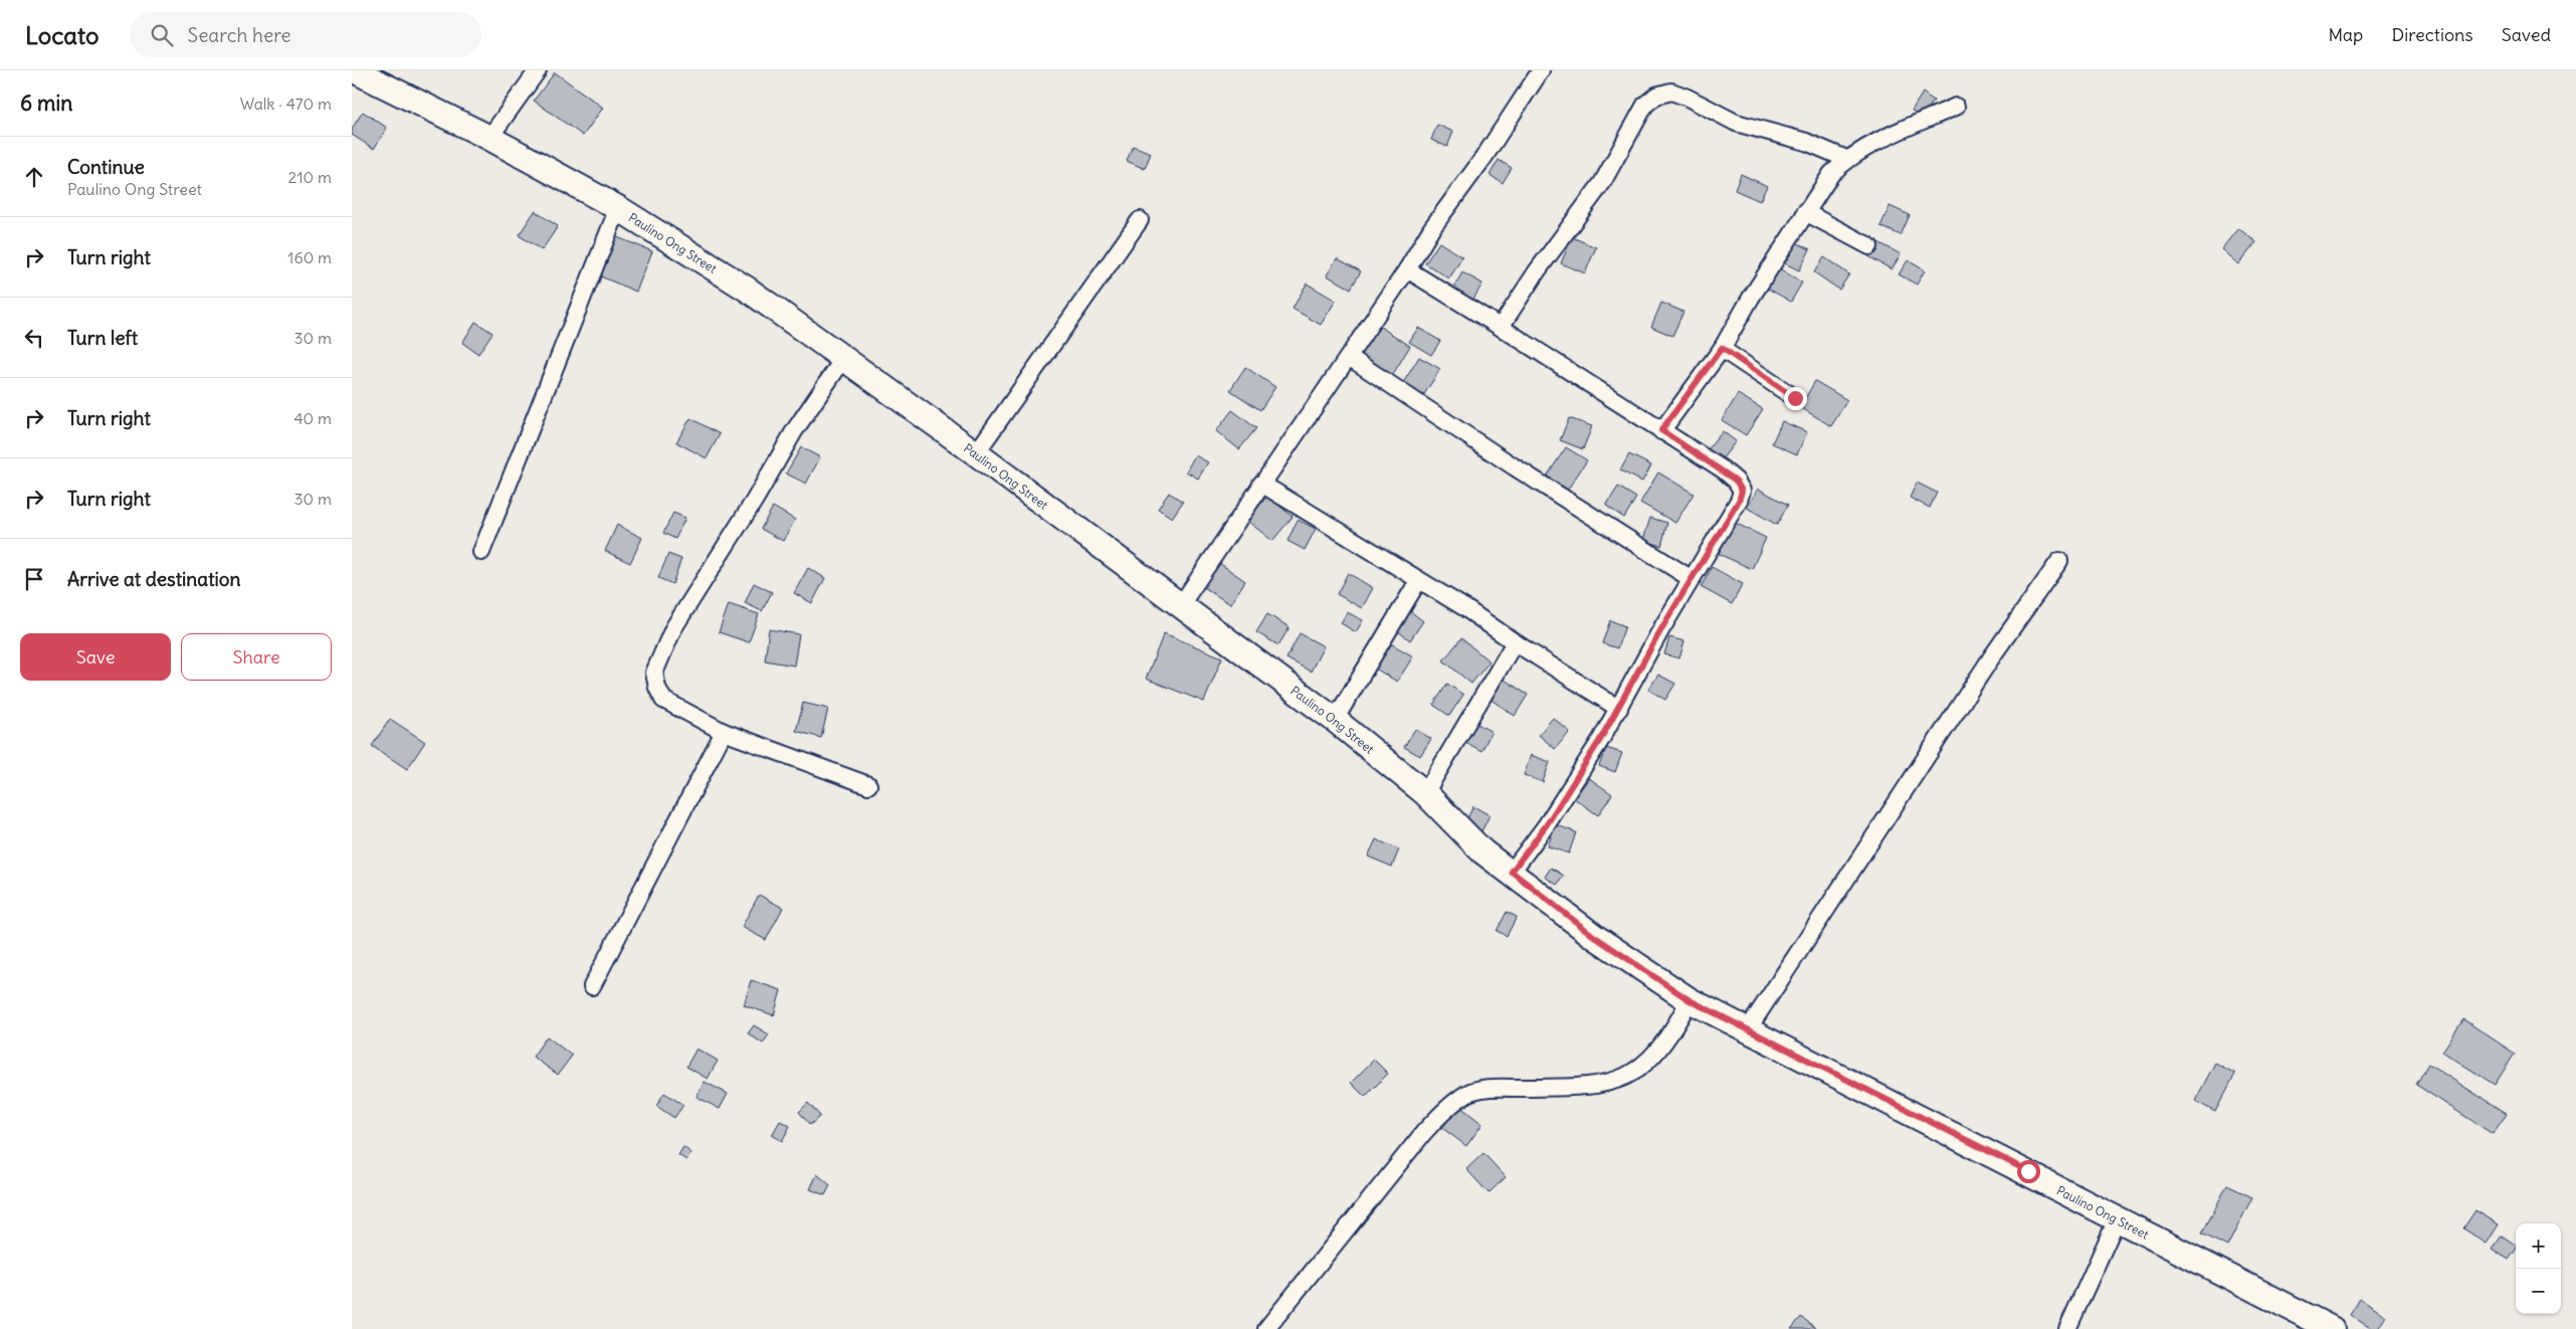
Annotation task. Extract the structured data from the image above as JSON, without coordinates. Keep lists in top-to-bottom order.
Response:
{
  "streets": {
    "street": ["Paulino Ong Street"]
  },
  "page": {
    "header": "Locato",
    "search": "Search here",
    "nav": ["Map", "Directions", "Saved"],
    "heading": ["6 min", "Walk · 470 m"],
    "list": [
      ["Continue", "Paulino Ong Street", "210 m"],
      ["Turn right", "160 m"],
      ["Turn left", "30 m"],
      ["Turn right", "40 m"],
      ["Turn right", "30 m"],
      "Arrive at destination"
    ],
    "buttons": ["Save", "Share"],
    "map_buttons": ["+", "−"]
  }
}
